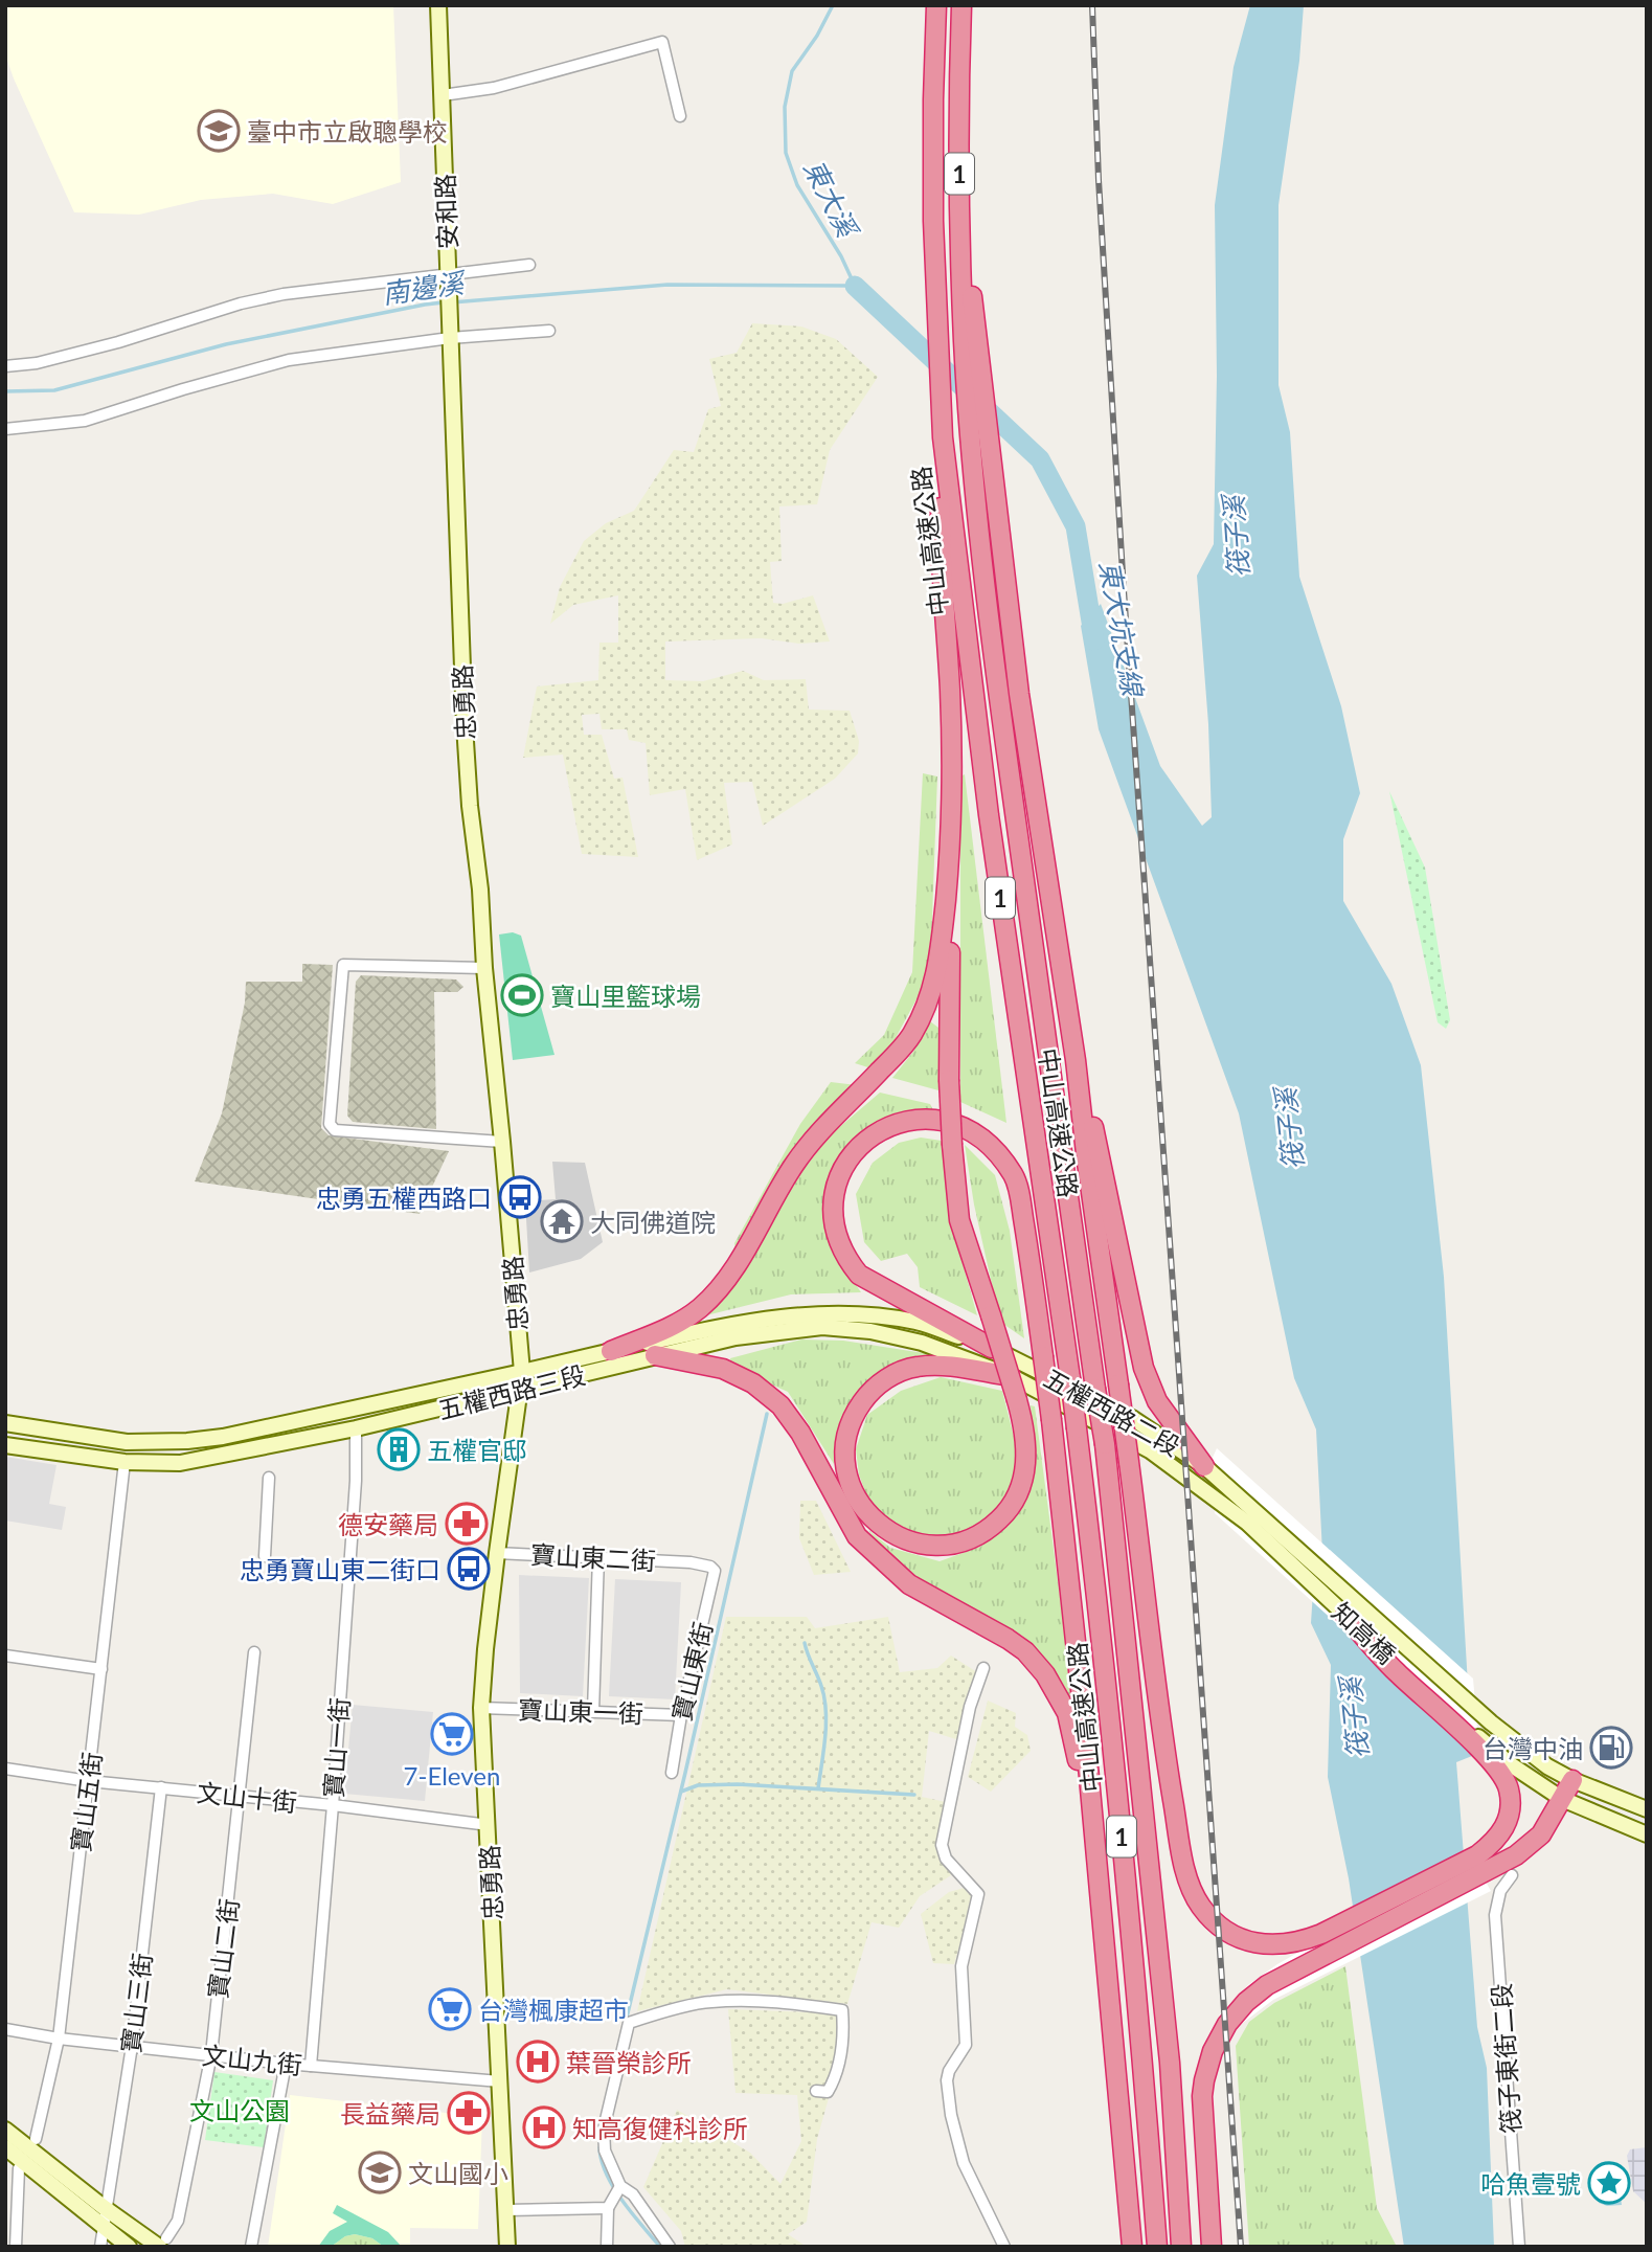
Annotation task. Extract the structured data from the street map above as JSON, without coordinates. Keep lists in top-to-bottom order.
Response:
{
  "streets": {
    "highway": ["1", "中山高速公路"],
    "main road": [
      "安和路",
      "忠勇路",
      "五權西路三段",
      "五權西路二段",
      "知高橋"
    ],
    "street": [
      "寶山東二街",
      "寶山東街",
      "寶山東一街",
      "寶山一街",
      "文山十街",
      "寶山五街",
      "寶山二街",
      "寶山三街",
      "筏子東街二段",
      "文山九街"
    ]
  },
  "crossings": [
    ["安和路", "忠勇路"],
    ["忠勇路", "五權西路三段"],
    ["忠勇路", "寶山東二街"],
    ["忠勇路", "寶山東一街"],
    ["忠勇路", "文山十街"],
    ["忠勇路", "文山九街"],
    ["五權西路三段", "五權西路二段"],
    ["五權西路三段", "寶山一街"],
    ["五權西路三段", "寶山五街"],
    ["五權西路二段", "知高橋"],
    ["寶山東二街", "寶山東街"],
    ["寶山東街", "寶山東一街"],
    ["寶山一街", "文山十街"],
    ["寶山一街", "文山九街"],
    ["文山十街", "寶山五街"],
    ["文山十街", "寶山二街"],
    ["文山十街", "寶山三街"],
    ["寶山五街", "文山九街"],
    ["寶山二街", "文山九街"],
    ["寶山三街", "文山九街"]
  ],
  "water": [
    "東大溪",
    "南邊溪",
    "筏子溪",
    "東大坑支線"
  ],
  "parks": ["文山公園"],
  "places": {
    "school or university": ["臺中市立啟聰學校", "文山國小"],
    "sports": ["寶山里籃球場"],
    "bus stop": ["忠勇五權西路口", "忠勇寶山東二街口"],
    "temple": ["大同佛道院"],
    "building": ["五權官邸"],
    "pharmacy": ["德安藥局", "長益藥局"],
    "supermarket": ["7-Eleven", "台灣楓康超市"],
    "fuel station": ["台灣中油"],
    "hospital": ["葉晉榮診所", "知高復健科診所"],
    "place": ["哈魚壹號"]
  }
}
